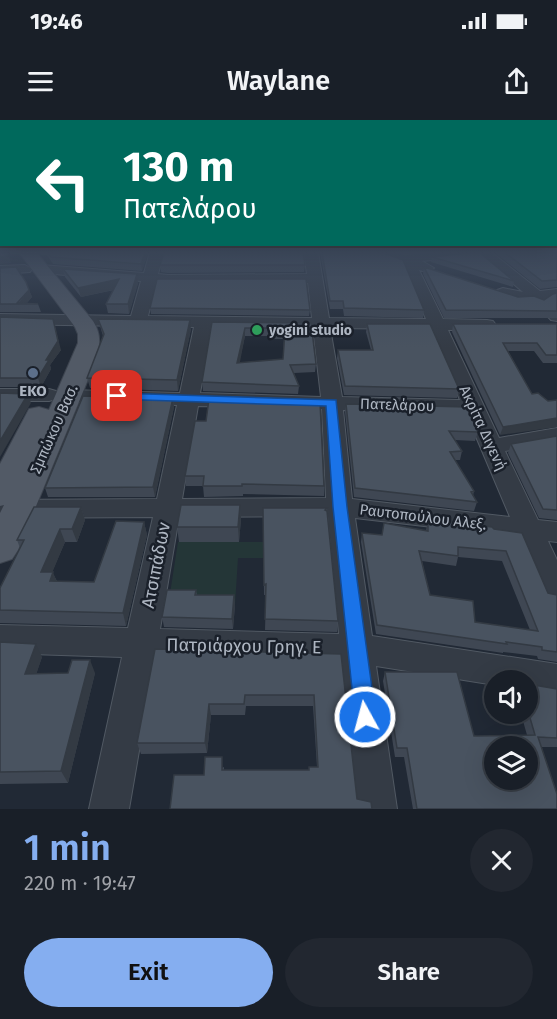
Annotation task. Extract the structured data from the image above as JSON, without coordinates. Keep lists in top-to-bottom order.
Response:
{
  "streets": {
    "main road": ["Σμπώκου Βασ."],
    "street": [
      "Πατελάρου",
      "Ακρίτα Διγενή",
      "Ραυτοπούλου Αλεξ.",
      "Ατσιπάδων",
      "Πατριάρχου Γρηγ. Ε"
    ]
  },
  "crossings": [
    ["Πατελάρου", "Ακρίτα Διγενή"],
    ["Πατελάρου", "Σμπώκου Βασ."],
    ["Πατελάρου", "Ατσιπάδων"],
    ["Ακρίτα Διγενή", "Ραυτοπούλου Αλεξ."],
    ["Σμπώκου Βασ.", "Ραυτοπούλου Αλεξ."],
    ["Ραυτοπούλου Αλεξ.", "Ατσιπάδων"],
    ["Ατσιπάδων", "Πατριάρχου Γρηγ. Ε"]
  ],
  "places": ["yogini studio", "ΕΚΟ"],
  "page": {
    "status": "19:46",
    "header": "Waylane",
    "turn": ["130 m", "Πατελάρου"],
    "heading": ["1 min", "220 m · 19:47"],
    "buttons": ["Exit", "Share"]
  }
}
